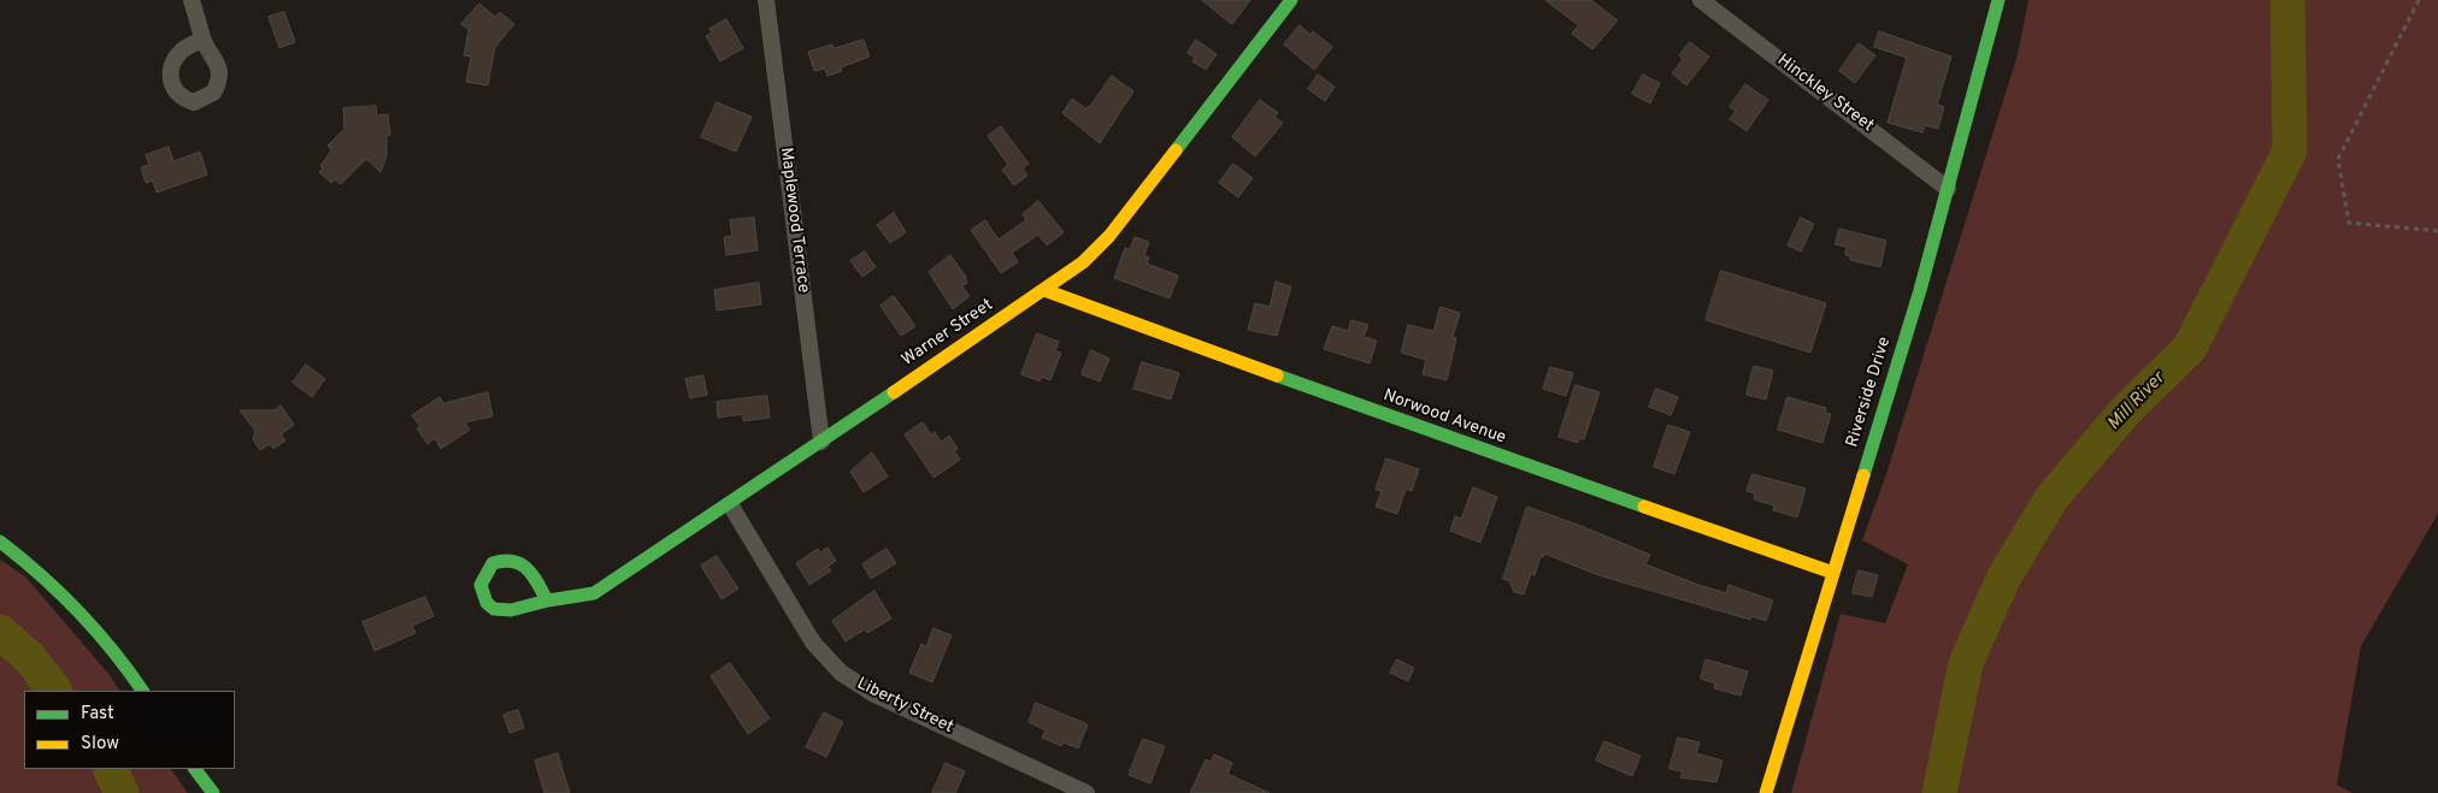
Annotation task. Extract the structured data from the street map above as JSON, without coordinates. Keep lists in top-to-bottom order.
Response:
{
  "streets": {
    "street": [
      "Hinckley Street",
      "Maplewood Terrace",
      "Warner Street",
      "Riverside Drive",
      "Norwood Avenue",
      "Liberty Street"
    ]
  },
  "crossings": [
    ["Hinckley Street", "Riverside Drive"],
    ["Maplewood Terrace", "Warner Street"],
    ["Warner Street", "Norwood Avenue"],
    ["Warner Street", "Liberty Street"],
    ["Riverside Drive", "Norwood Avenue"]
  ],
  "water": ["Mill River"],
  "legend": ["Fast", "Slow"]
}
